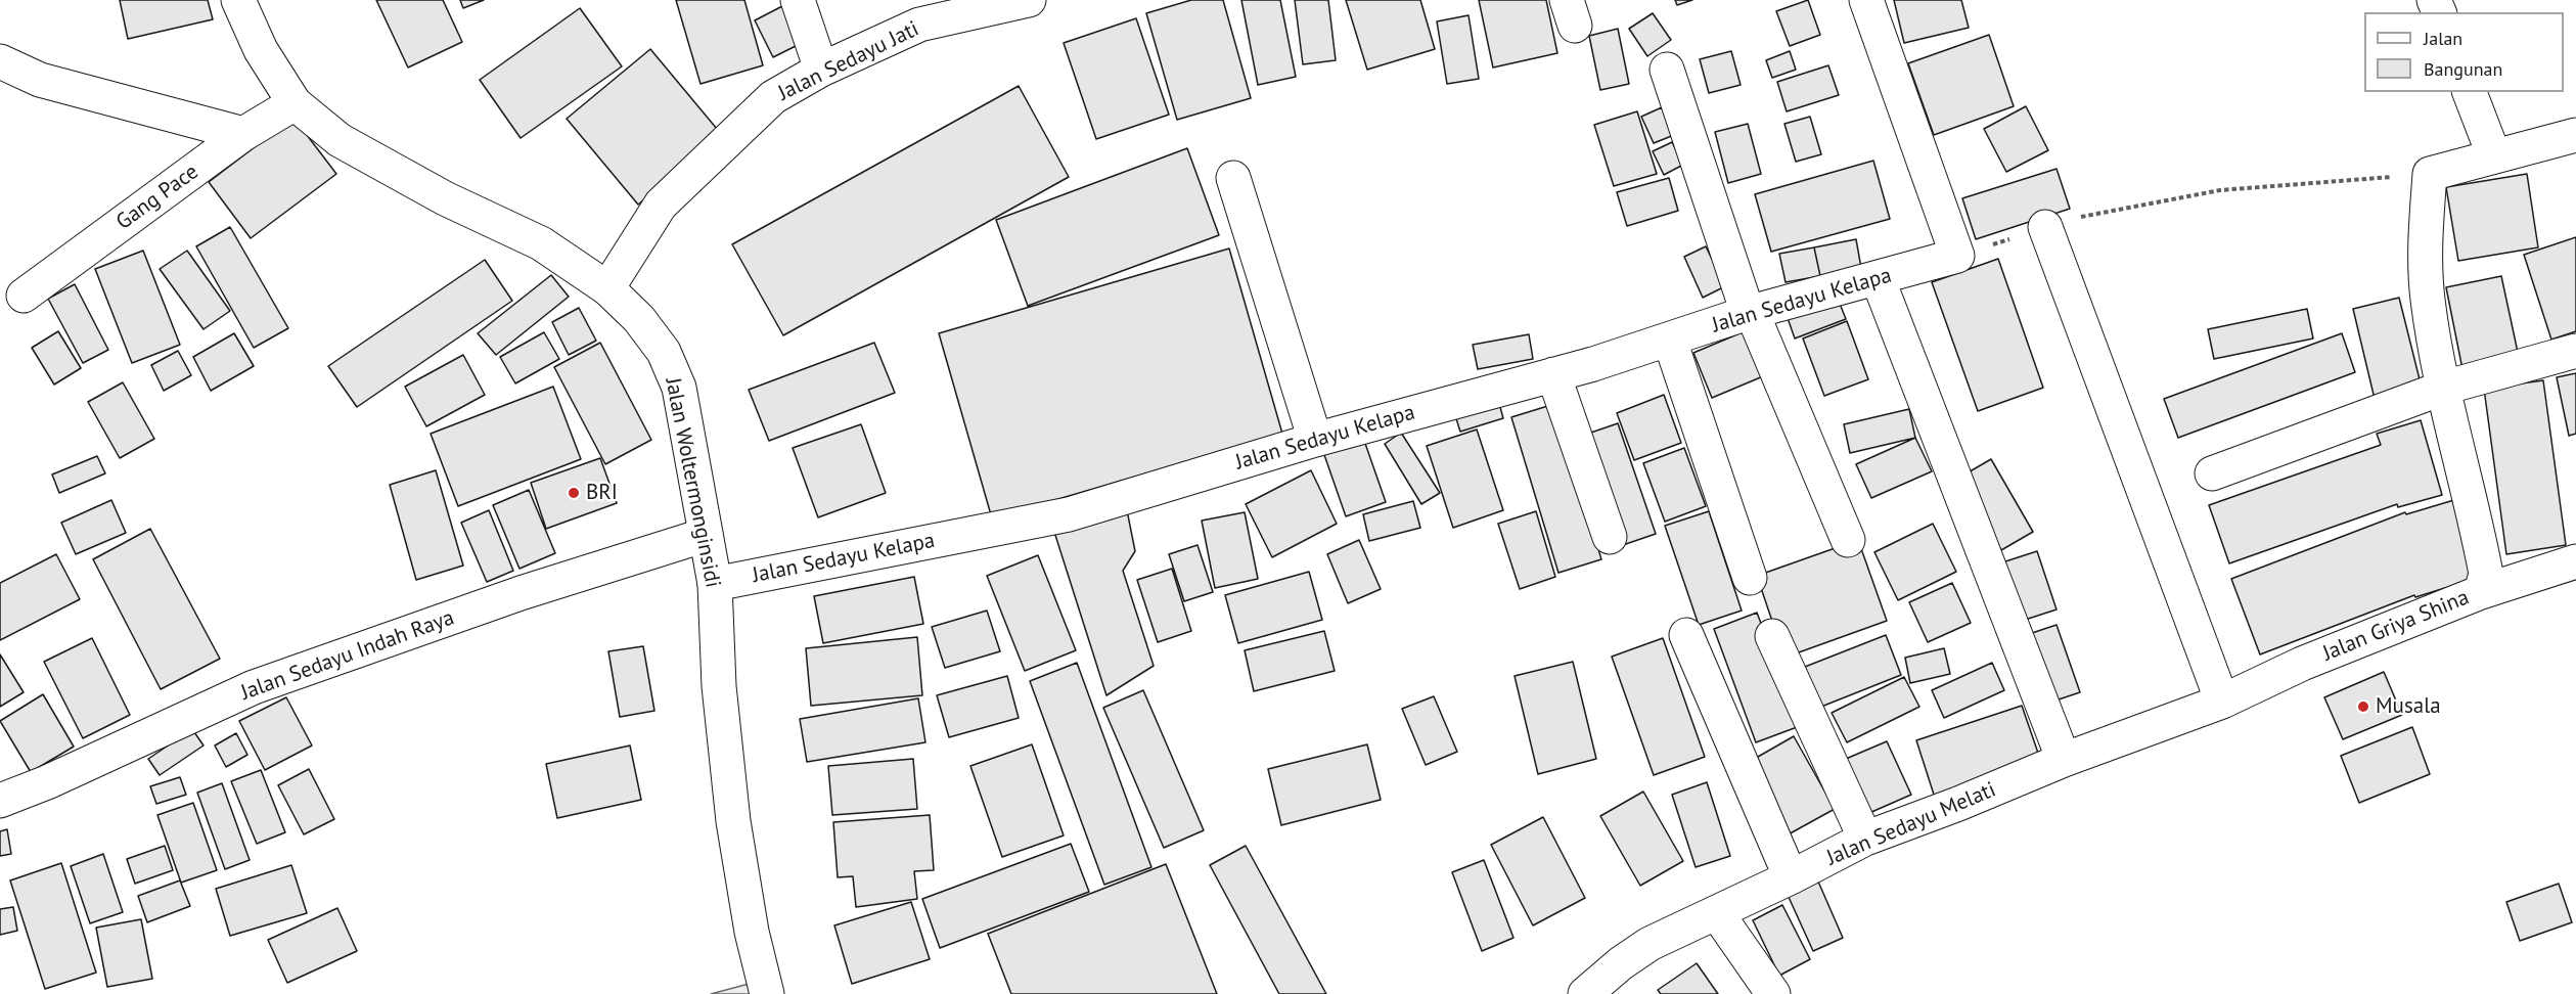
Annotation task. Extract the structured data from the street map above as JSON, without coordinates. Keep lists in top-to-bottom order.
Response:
{
  "streets": {
    "street": [
      "Jalan Sedayu Jati",
      "Gang Pace",
      "Jalan Sedayu Kelapa",
      "Jalan Woltermonginsidi",
      "Jalan Griya Shina",
      "Jalan Sedayu Indah Raya",
      "Jalan Sedayu Melati"
    ]
  },
  "crossings": [
    ["Jalan Sedayu Jati", "Jalan Woltermonginsidi"],
    ["Gang Pace", "Jalan Woltermonginsidi"],
    ["Jalan Sedayu Kelapa", "Jalan Woltermonginsidi"],
    ["Jalan Woltermonginsidi", "Jalan Sedayu Indah Raya"],
    ["Jalan Griya Shina", "Jalan Sedayu Melati"]
  ],
  "places": ["BRI", "Musala"],
  "legend": ["Jalan", "Bangunan"]
}
